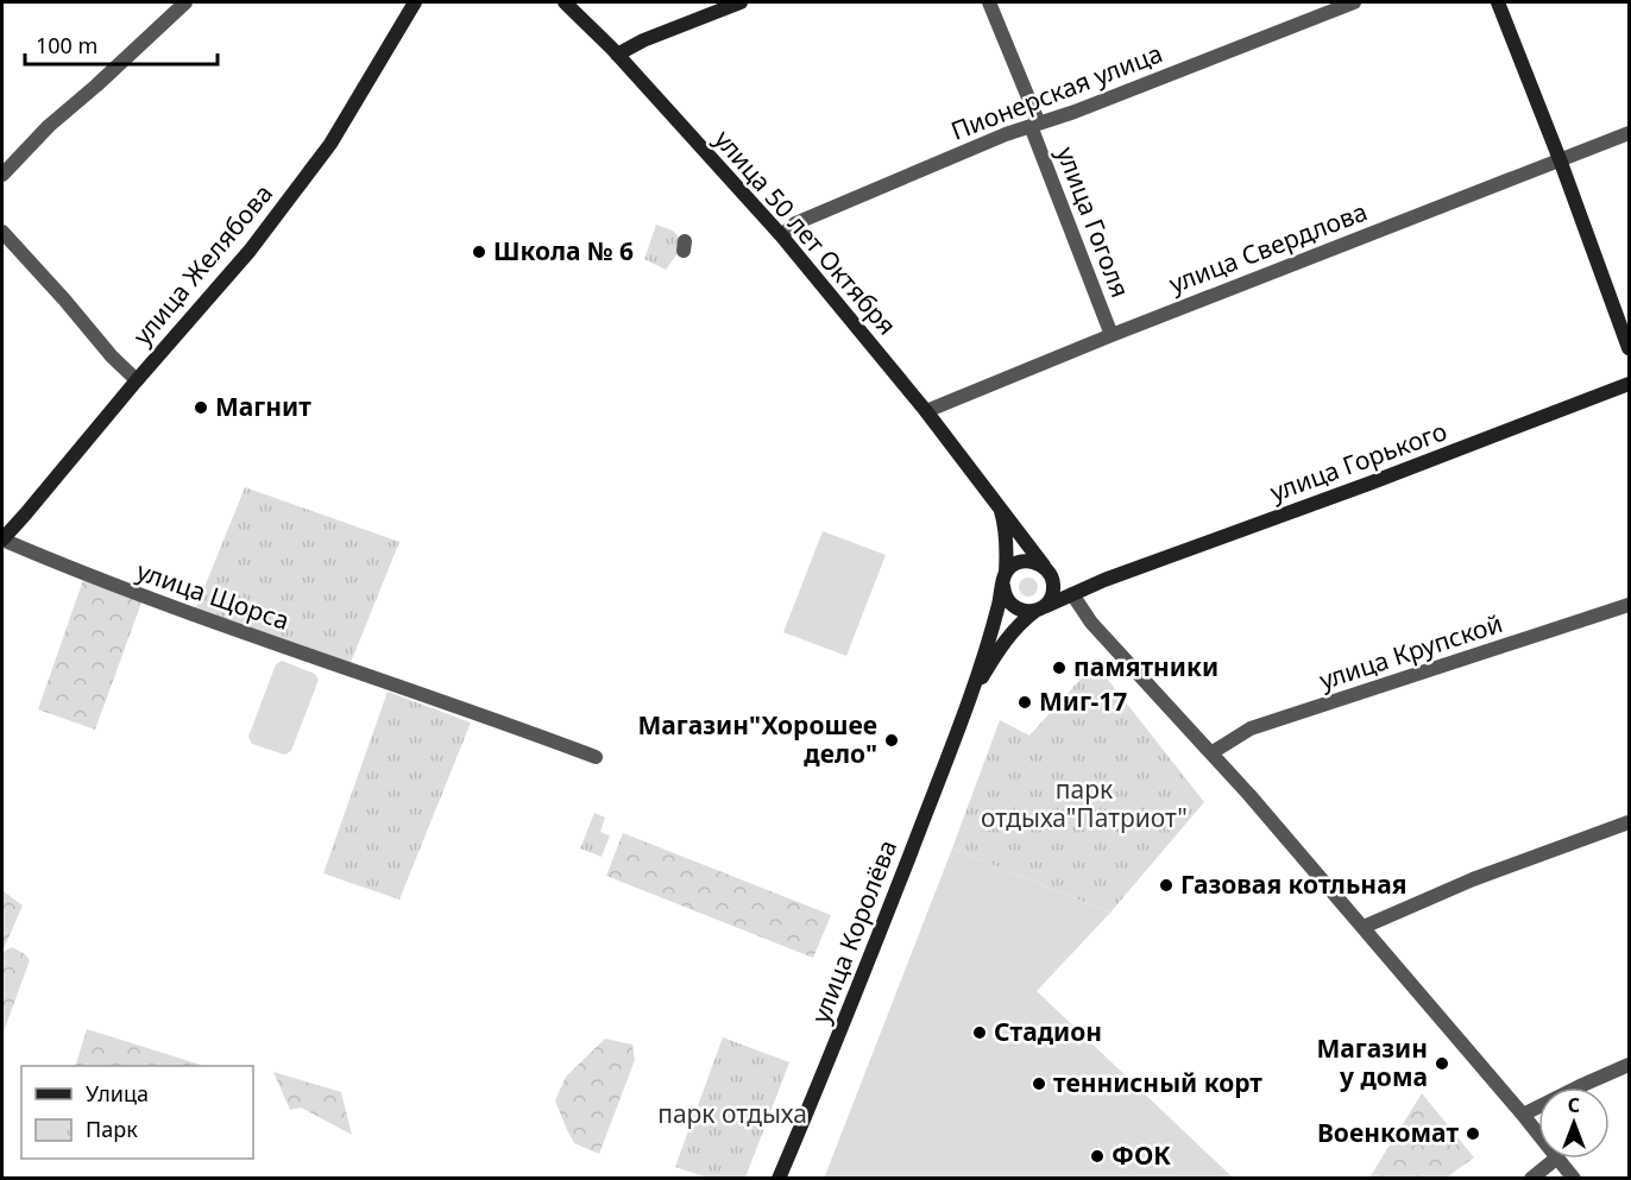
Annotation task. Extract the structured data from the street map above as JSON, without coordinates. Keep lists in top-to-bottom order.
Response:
{
  "streets": {
    "main road": [
      "улица 50 лет Октября",
      "улица Желябова",
      "улица Горького",
      "улица Королёва"
    ],
    "street": [
      "Пионерская улица",
      "улица Гоголя",
      "улица Свердлова",
      "улица Щорса",
      "улица Крупской"
    ]
  },
  "crossings": [
    ["Пионерская улица", "улица Гоголя"],
    ["Пионерская улица", "улица 50 лет Октября"],
    ["улица Гоголя", "улица Свердлова"],
    ["улица 50 лет Октября", "улица Свердлова"],
    ["улица 50 лет Октября", "улица Горького"],
    ["улица 50 лет Октября", "улица Королёва"],
    ["улица Желябова", "улица Щорса"],
    ["улица Горького", "улица Королёва"]
  ],
  "parks": ["парк отдыха\"Патриот\"", "парк отдыха"],
  "places": [
    "Школа № 6",
    "Магнит",
    "памятники",
    "Миг-17",
    "Магазин\"Хорошее дело\"",
    "Газовая котльная",
    "Стадион",
    "Магазин у дома",
    "теннисный корт",
    "Военкомат",
    "ФОК"
  ],
  "legend": ["Улица", "Парк"],
  "scale_bar": "100 m",
  "north": "top"
}
